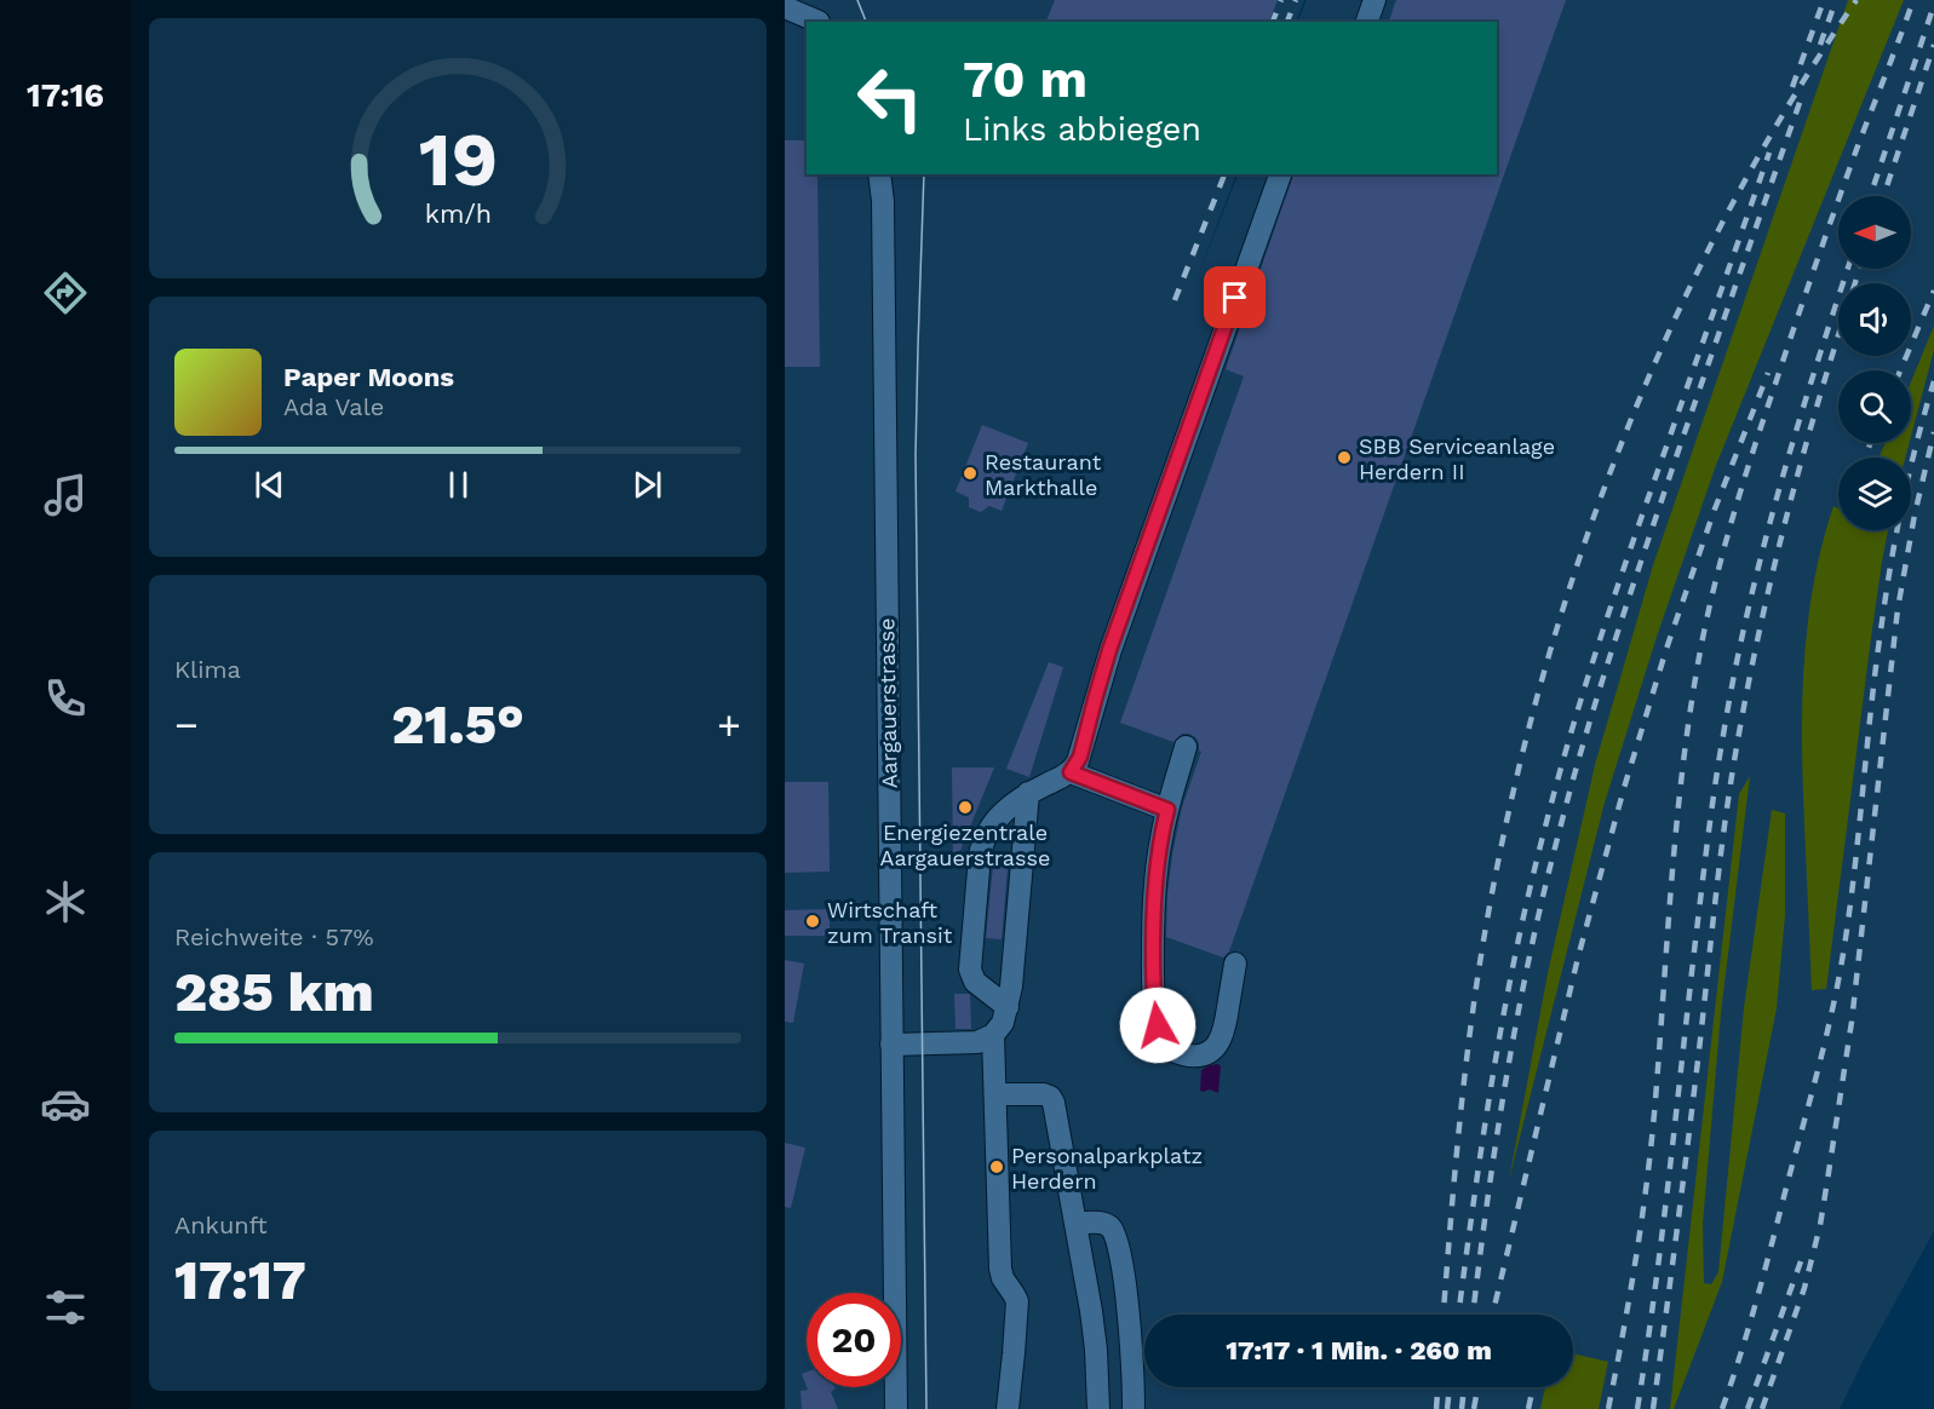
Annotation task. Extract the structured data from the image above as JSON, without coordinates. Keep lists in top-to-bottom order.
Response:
{
  "streets": {
    "street": ["Aargauerstrasse"]
  },
  "places": [
    "SBB Serviceanlage Herdern II",
    "Restaurant Markthalle",
    "Energiezentrale Aargauerstrasse",
    "Wirtschaft zum Transit",
    "Personalparkplatz Herdern"
  ],
  "north": "left",
  "page": {
    "tabs": "17:16",
    "turn": ["70 m", "Links abbiegen"],
    "song": ["Paper Moons", "Ada Vale"],
    "tile": [
      "Klima",
      ["Reichweite · 57%", "285 km"],
      ["Ankunft", "17:17"]
    ],
    "heat": ["−", "21.5°", "+"],
    "limit": "20",
    "trip": "17:17 · 1 Min. · 260 m",
    "gauge": ["19", "km/h"]
  }
}
